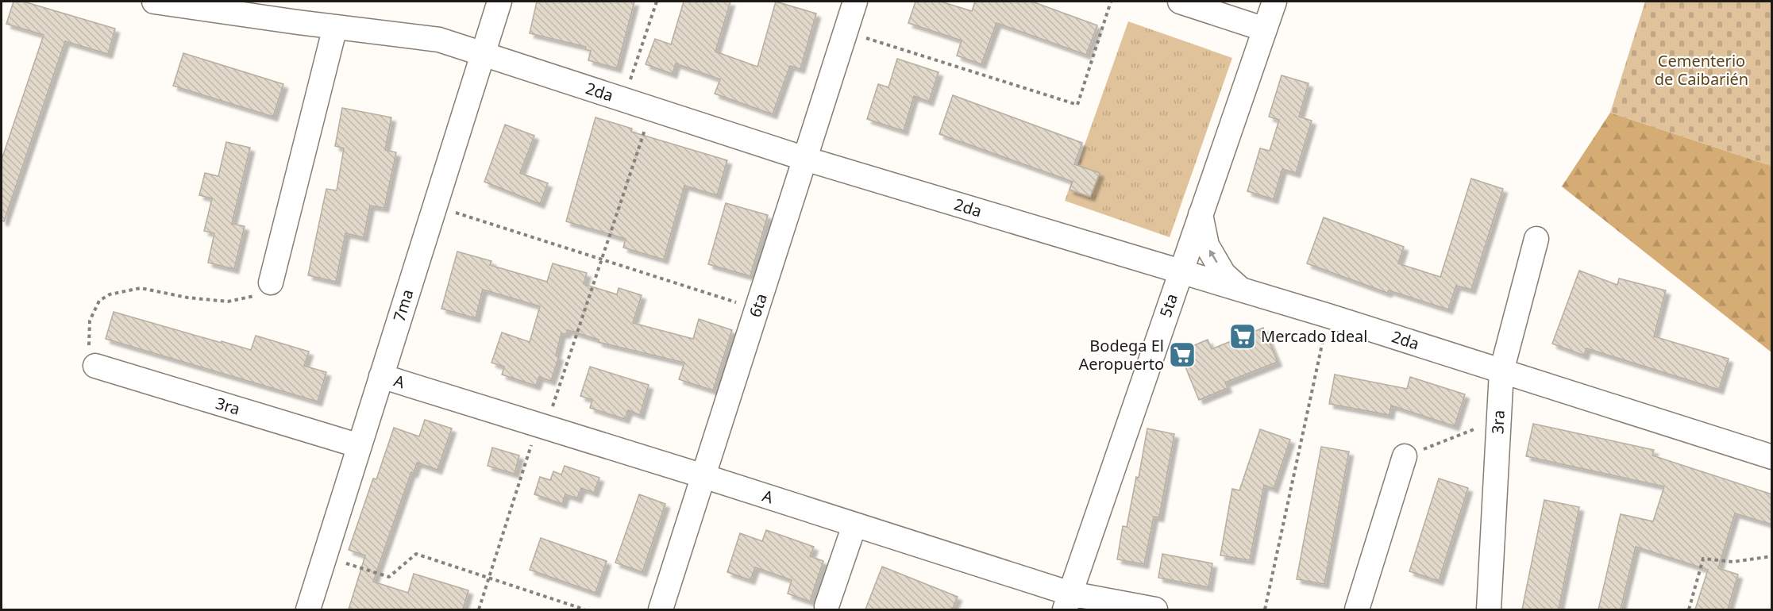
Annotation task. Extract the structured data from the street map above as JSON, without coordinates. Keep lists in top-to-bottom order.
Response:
{
  "streets": {
    "street": [
      "2da",
      "7ma",
      "6ta",
      "5ta",
      "A",
      "3ra"
    ]
  },
  "crossings": [
    ["2da", "7ma"],
    ["2da", "6ta"],
    ["2da", "5ta"],
    ["2da", "3ra"],
    ["7ma", "A"],
    ["7ma", "3ra"],
    ["6ta", "A"],
    ["5ta", "A"]
  ],
  "parks": ["Cementerio de Caibarién"],
  "places": {
    "supermarket": ["Mercado Ideal", "Bodega El Aeropuerto"]
  }
}
